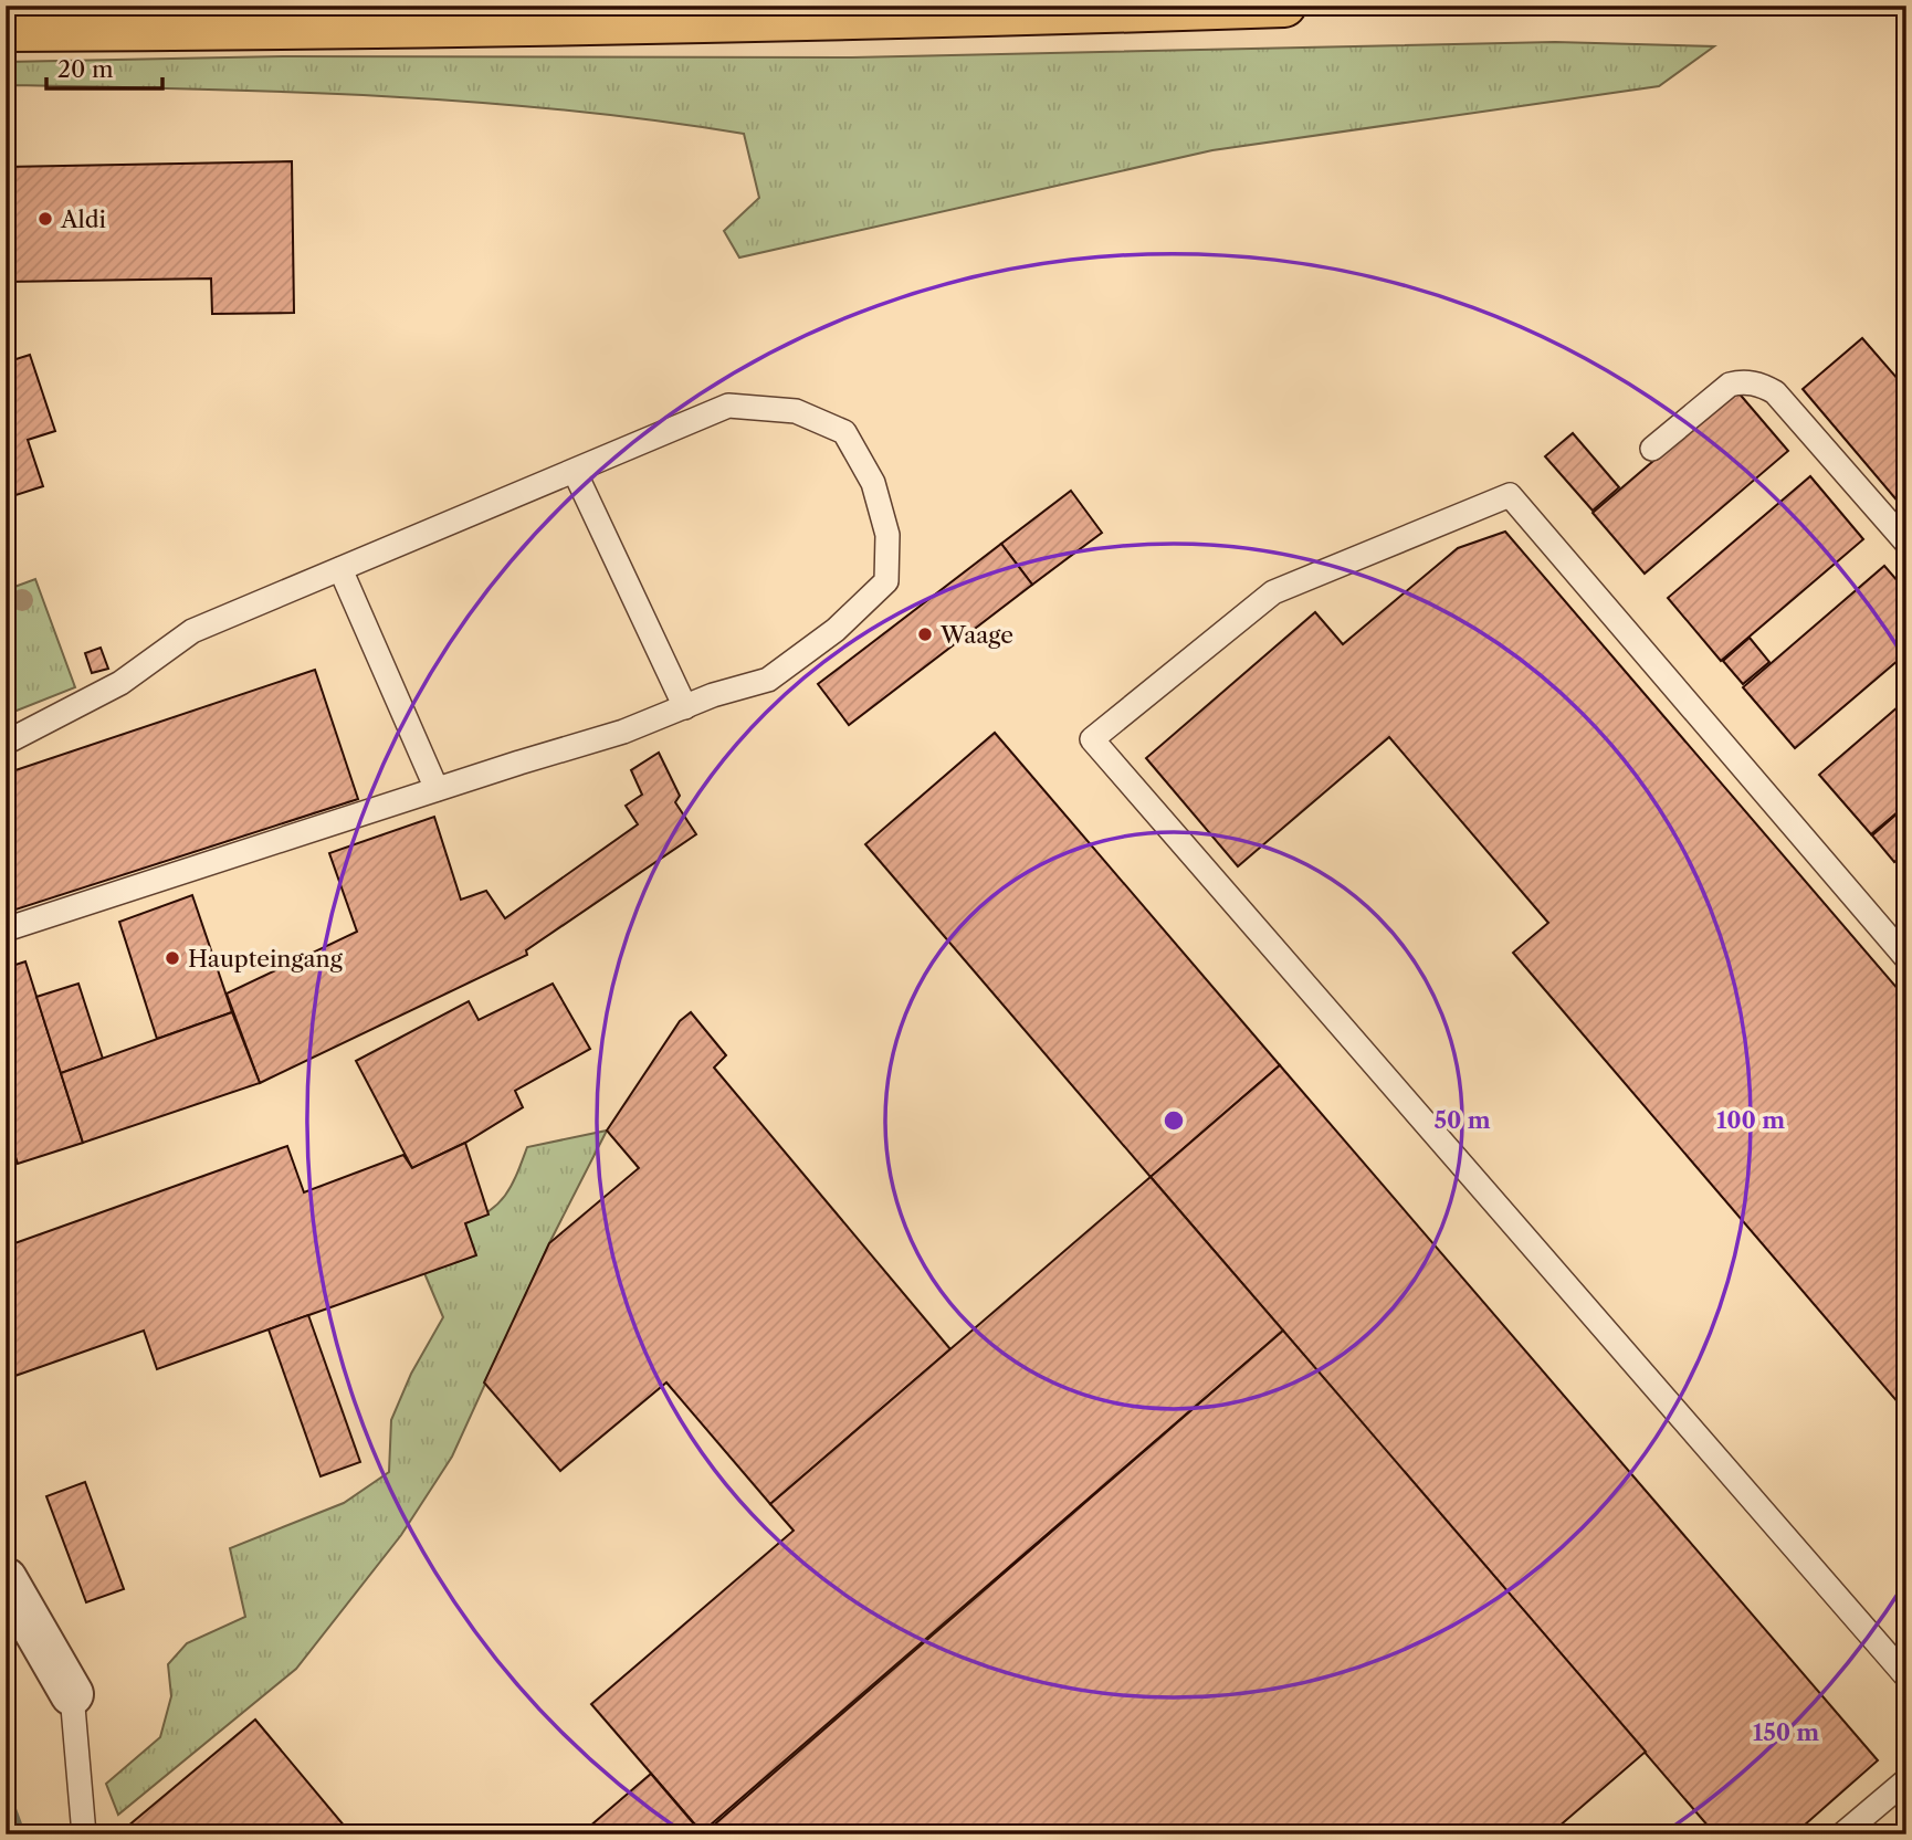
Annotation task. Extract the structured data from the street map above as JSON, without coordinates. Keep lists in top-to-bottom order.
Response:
{
  "places": ["Aldi", "Waage", "Haupteingang"],
  "scale_bar": "20 m",
  "rings": ["50 m", "100 m", "150 m"]
}
